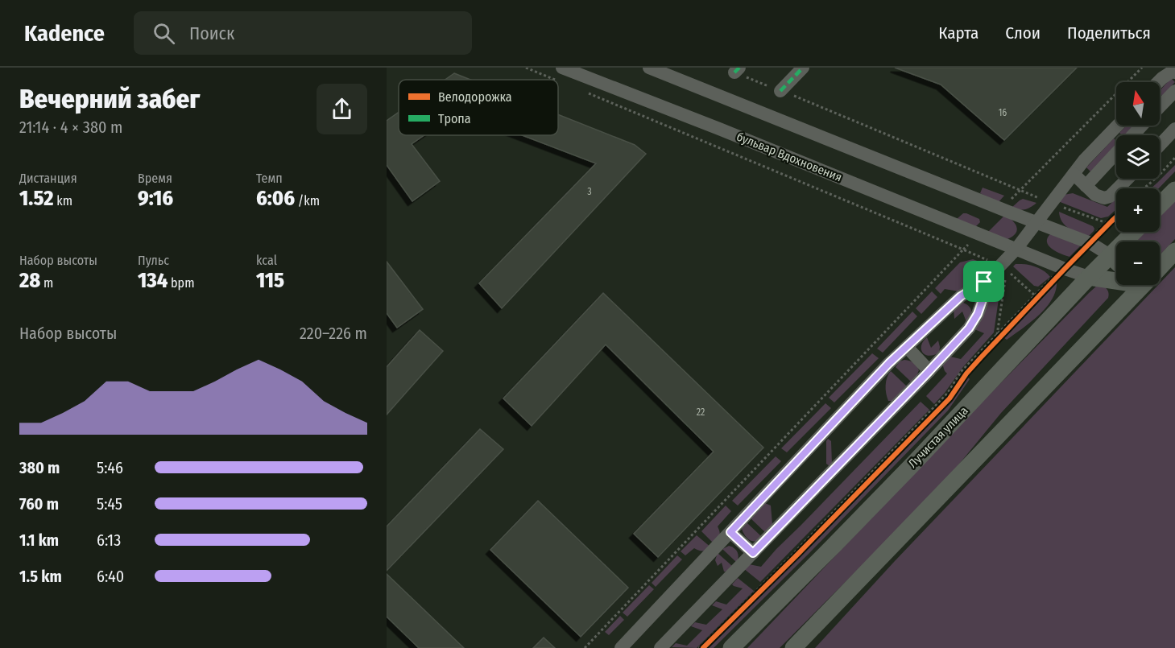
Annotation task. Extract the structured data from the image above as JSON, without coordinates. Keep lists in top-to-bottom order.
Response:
{
  "streets": {
    "main road": ["Лучистая улица"],
    "street": ["бульвар Вдохновения"]
  },
  "crossings": [
    ["бульвар Вдохновения", "Лучистая улица"]
  ],
  "house_numbers": ["16", "3", "22"],
  "legend": ["Велодорожка", "Тропа"],
  "north": "top",
  "page": {
    "header": "Kadence",
    "search": "Поиск",
    "nav": ["Карта", "Слои", "Поделиться"],
    "heading": ["Вечерний забег", "21:14 · 4 × 380 m"],
    "map_buttons": ["+", "−"],
    "stats": [
      ["Дистанция", "1.52 km"],
      ["Время", "9:16"],
      ["Темп", "6:06 /km"],
      ["Набор высоты", "28 m"],
      ["Пульс", "134 bpm"],
      ["kcal", "115"]
    ],
    "chart": ["Набор высоты", "220–226 m"],
    "list": [
      {
        "name": "380 m",
        "note": "5:46"
      },
      {
        "name": "760 m",
        "note": "5:45"
      },
      {
        "name": "1.1 km",
        "note": "6:13"
      },
      {
        "name": "1.5 km",
        "note": "6:40"
      }
    ]
  }
}
